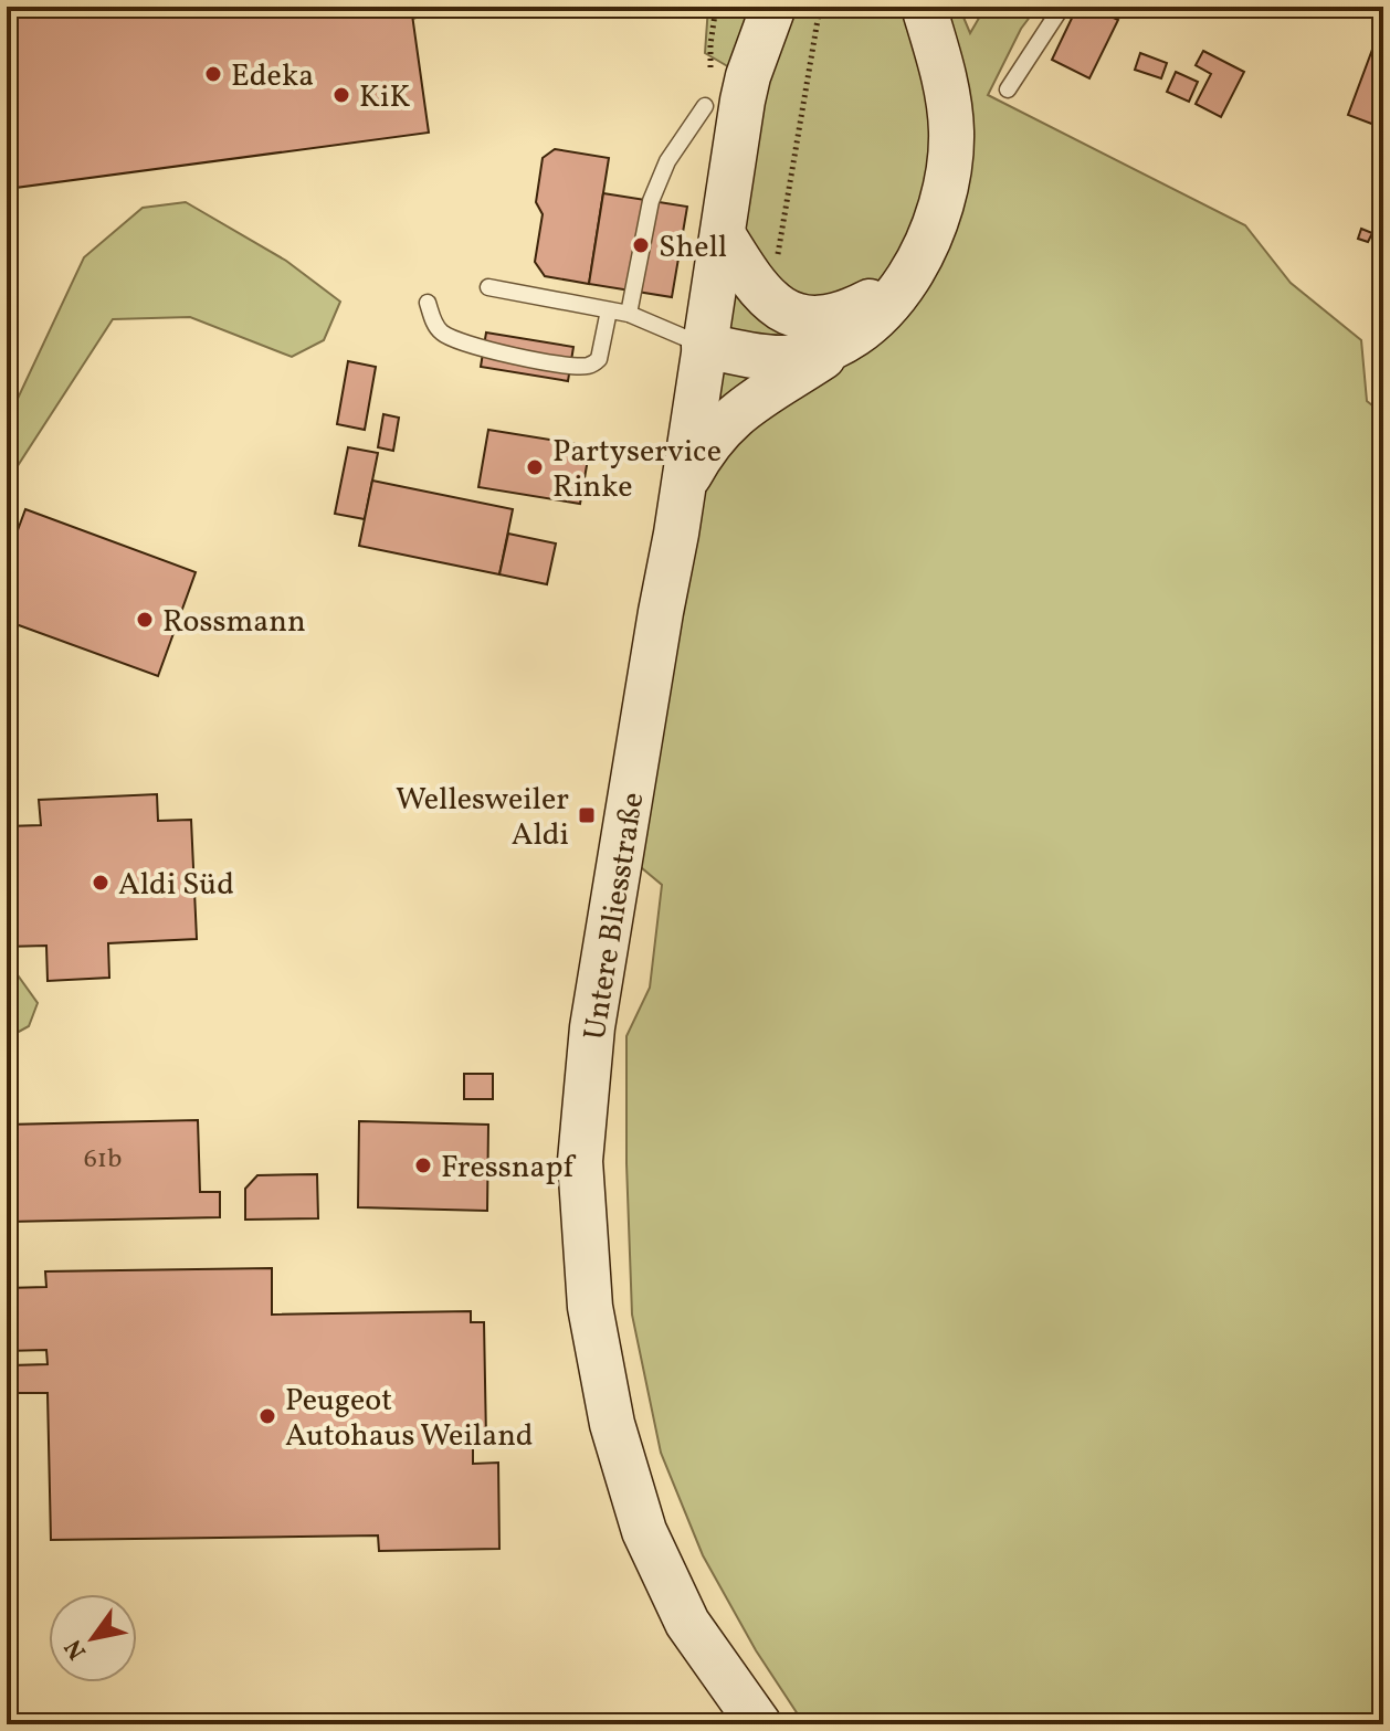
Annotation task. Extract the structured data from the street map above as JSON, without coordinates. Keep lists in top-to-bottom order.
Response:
{
  "streets": {
    "main road": ["Untere Bliesstraße"]
  },
  "places": {
    "other": [
      "Edeka",
      "KiK",
      "Shell",
      "Partyservice Rinke",
      "Rossmann",
      "Aldi Süd",
      "Fressnapf",
      "Peugeot Autohaus Weiland"
    ],
    "transit": ["Wellesweiler Aldi"]
  },
  "house_numbers": ["61b"],
  "north": "bottom left"
}
